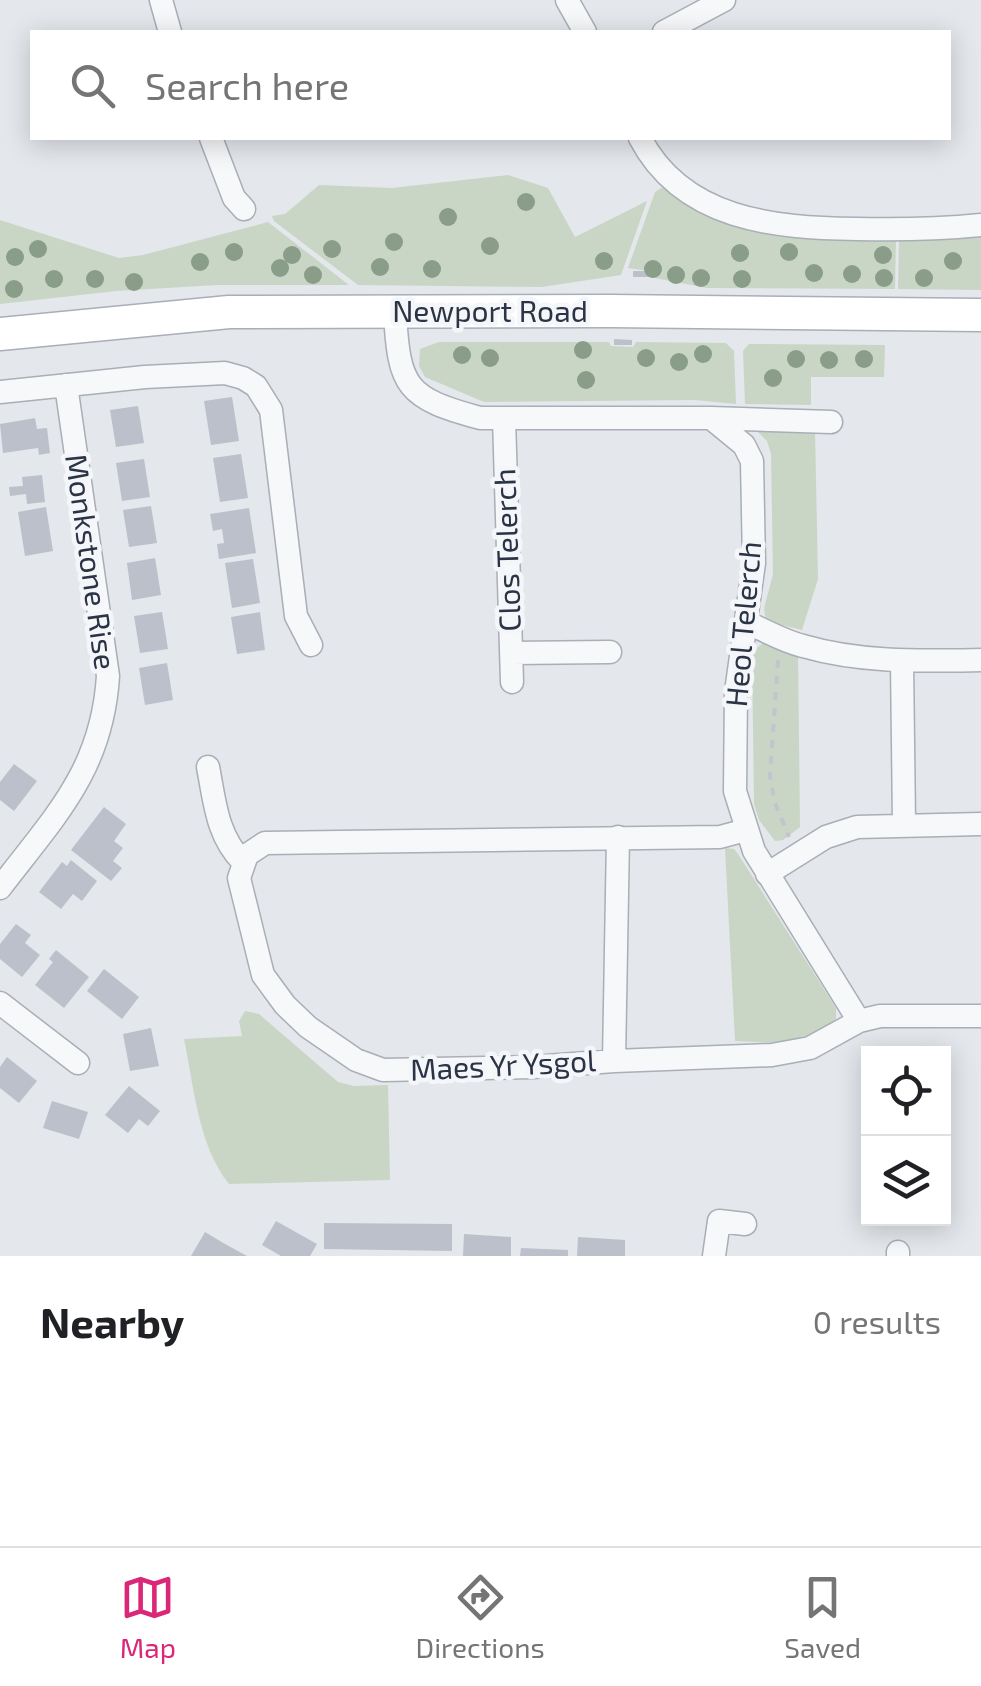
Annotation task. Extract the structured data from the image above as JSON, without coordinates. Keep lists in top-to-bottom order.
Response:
{
  "streets": {
    "main road": ["Newport Road"],
    "street": [
      "Clos Telerch",
      "Monkstone Rise",
      "Heol Telerch",
      "Maes Yr Ysgol"
    ]
  },
  "crossings": [
    ["Heol Telerch", "Maes Yr Ysgol"]
  ],
  "page": {
    "search": "Search here",
    "heading": ["Nearby", "0 results"],
    "nav": ["Map", "Directions", "Saved"]
  }
}
